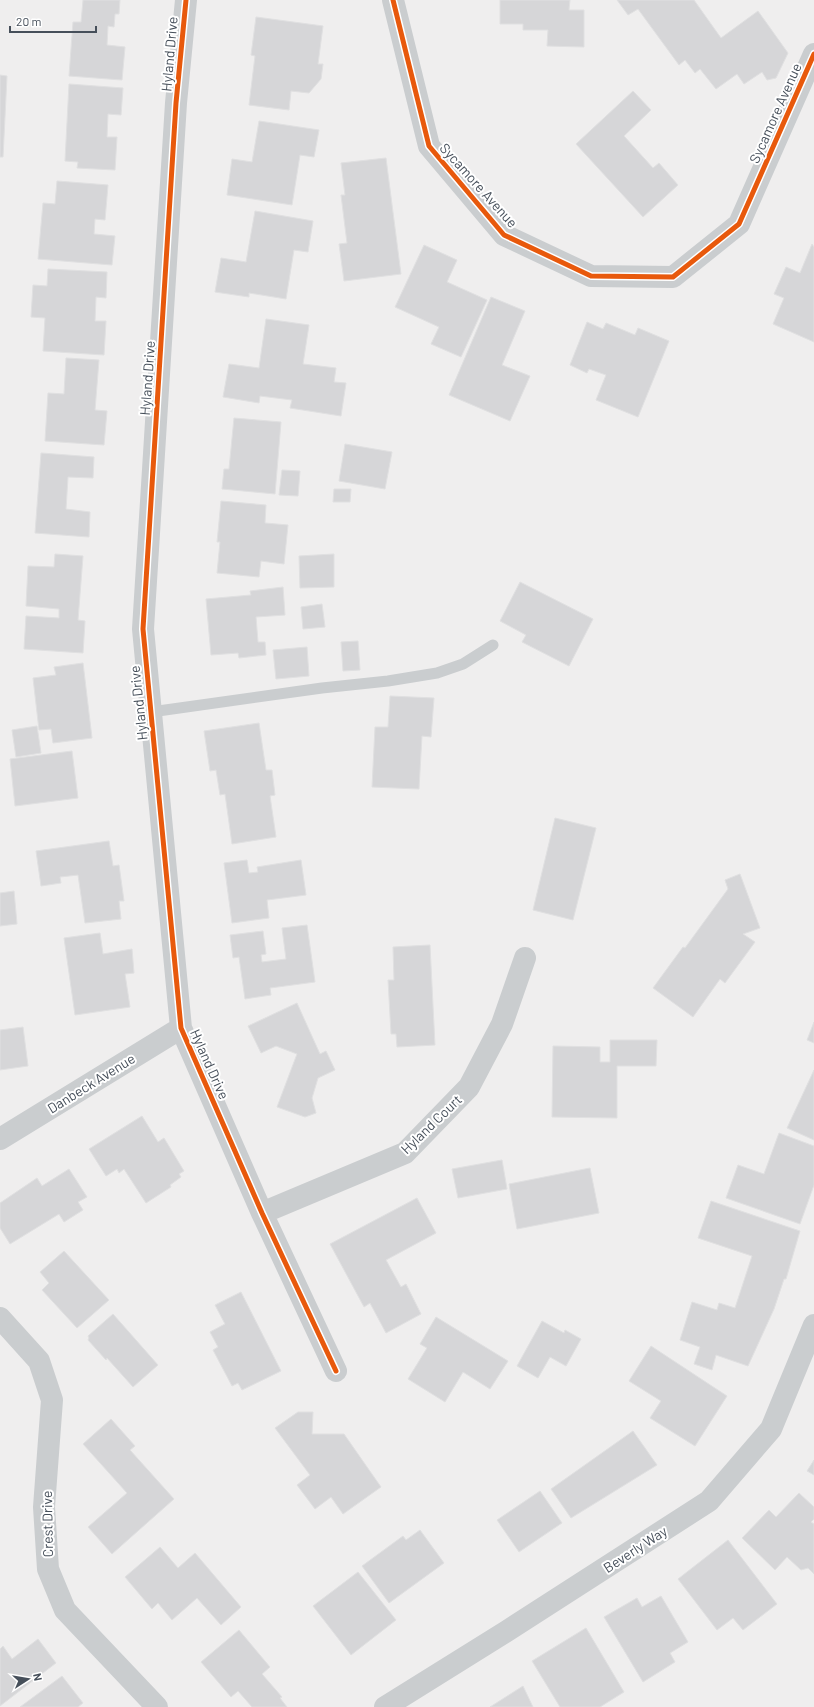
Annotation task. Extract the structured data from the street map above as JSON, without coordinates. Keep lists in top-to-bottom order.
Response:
{
  "streets": {
    "street": [
      "Hyland Drive",
      "Sycamore Avenue",
      "Danbeck Avenue",
      "Hyland Court",
      "Crest Drive",
      "Beverly Way"
    ]
  },
  "crossings": [
    ["Hyland Drive", "Danbeck Avenue"],
    ["Hyland Drive", "Hyland Court"]
  ],
  "scale_bar": "20 m",
  "north": "right"
}
